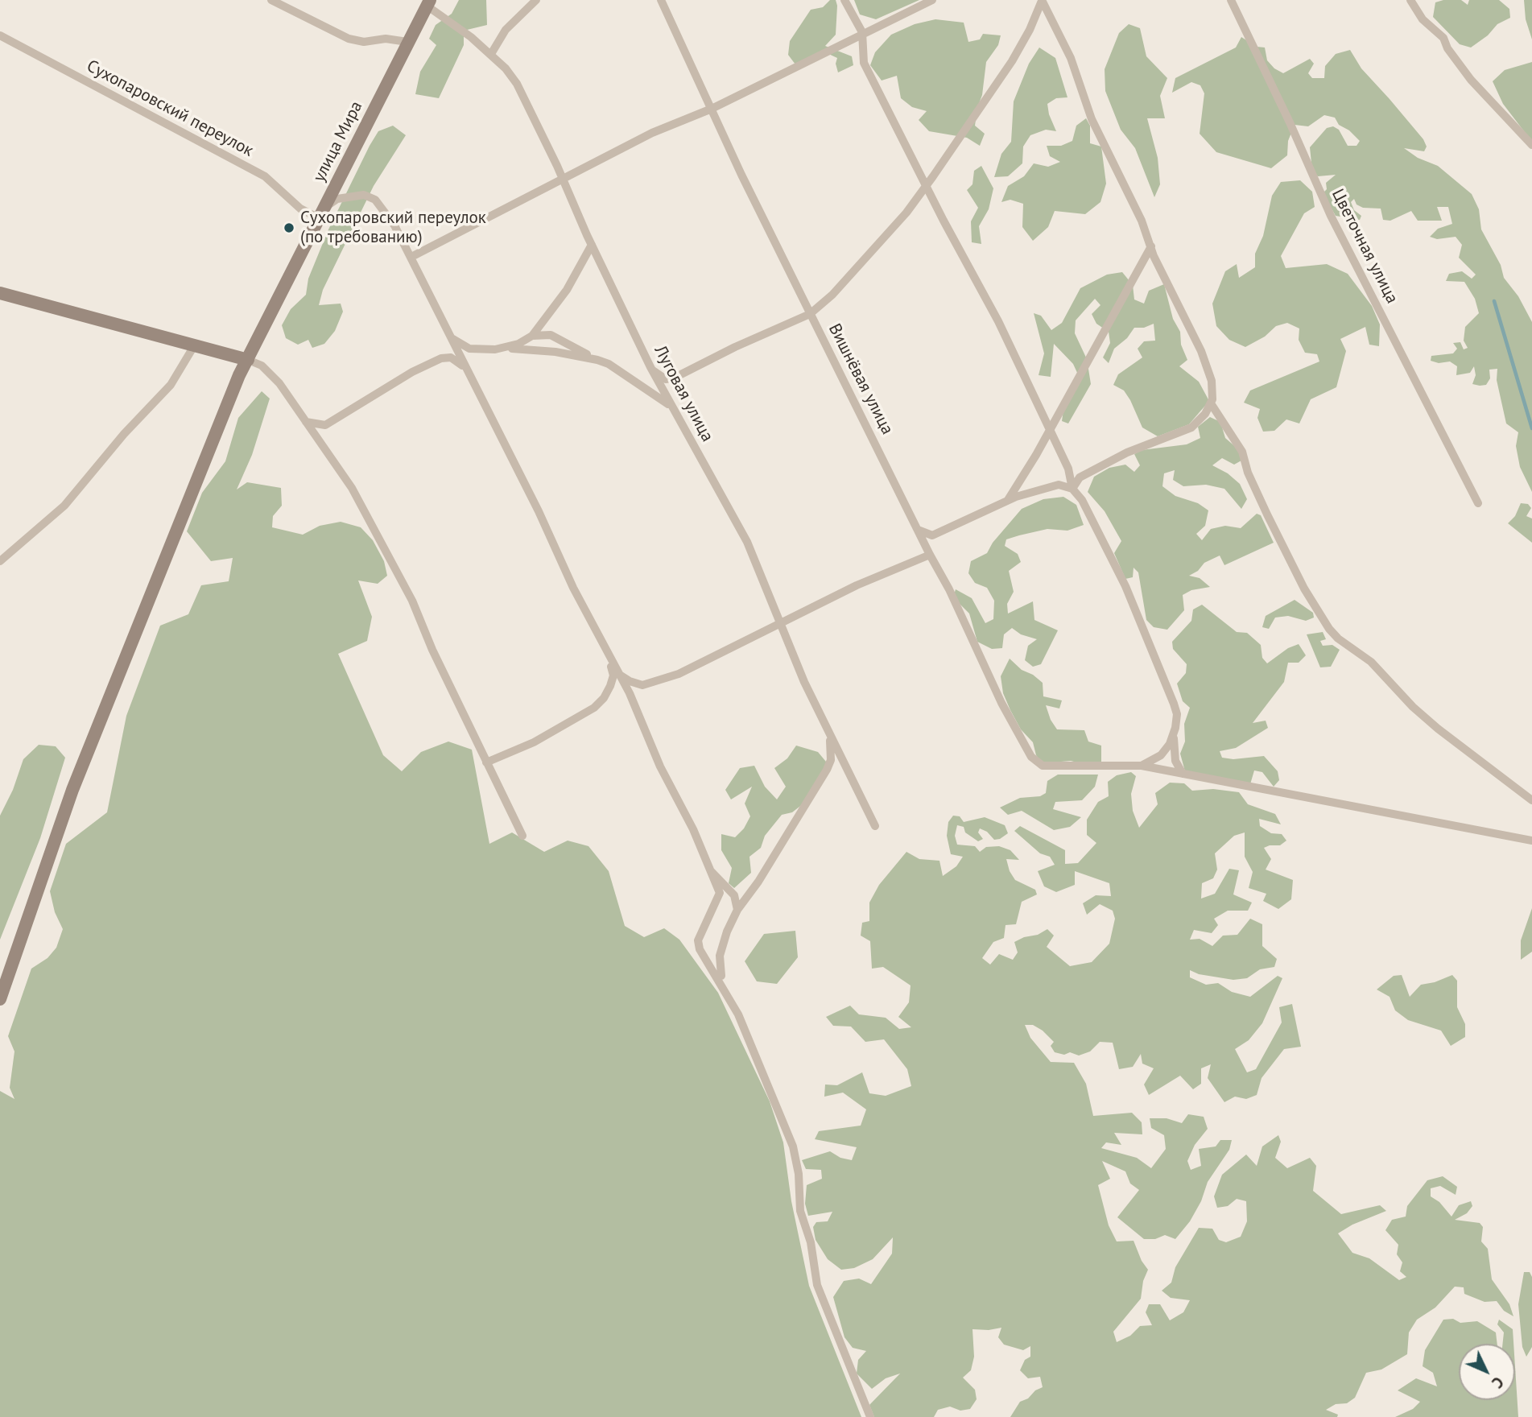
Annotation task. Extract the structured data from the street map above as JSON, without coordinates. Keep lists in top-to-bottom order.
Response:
{
  "streets": {
    "street": [
      "Сухопаровский переулок",
      "улица Мира",
      "Цветочная улица",
      "Вишнёвая улица",
      "Луговая улица"
    ]
  },
  "crossings": [
    ["Сухопаровский переулок", "улица Мира"],
    ["улица Мира", "Луговая улица"]
  ],
  "places": ["Сухопаровский переулок (по требованию)"],
  "north": "bottom right"
}
